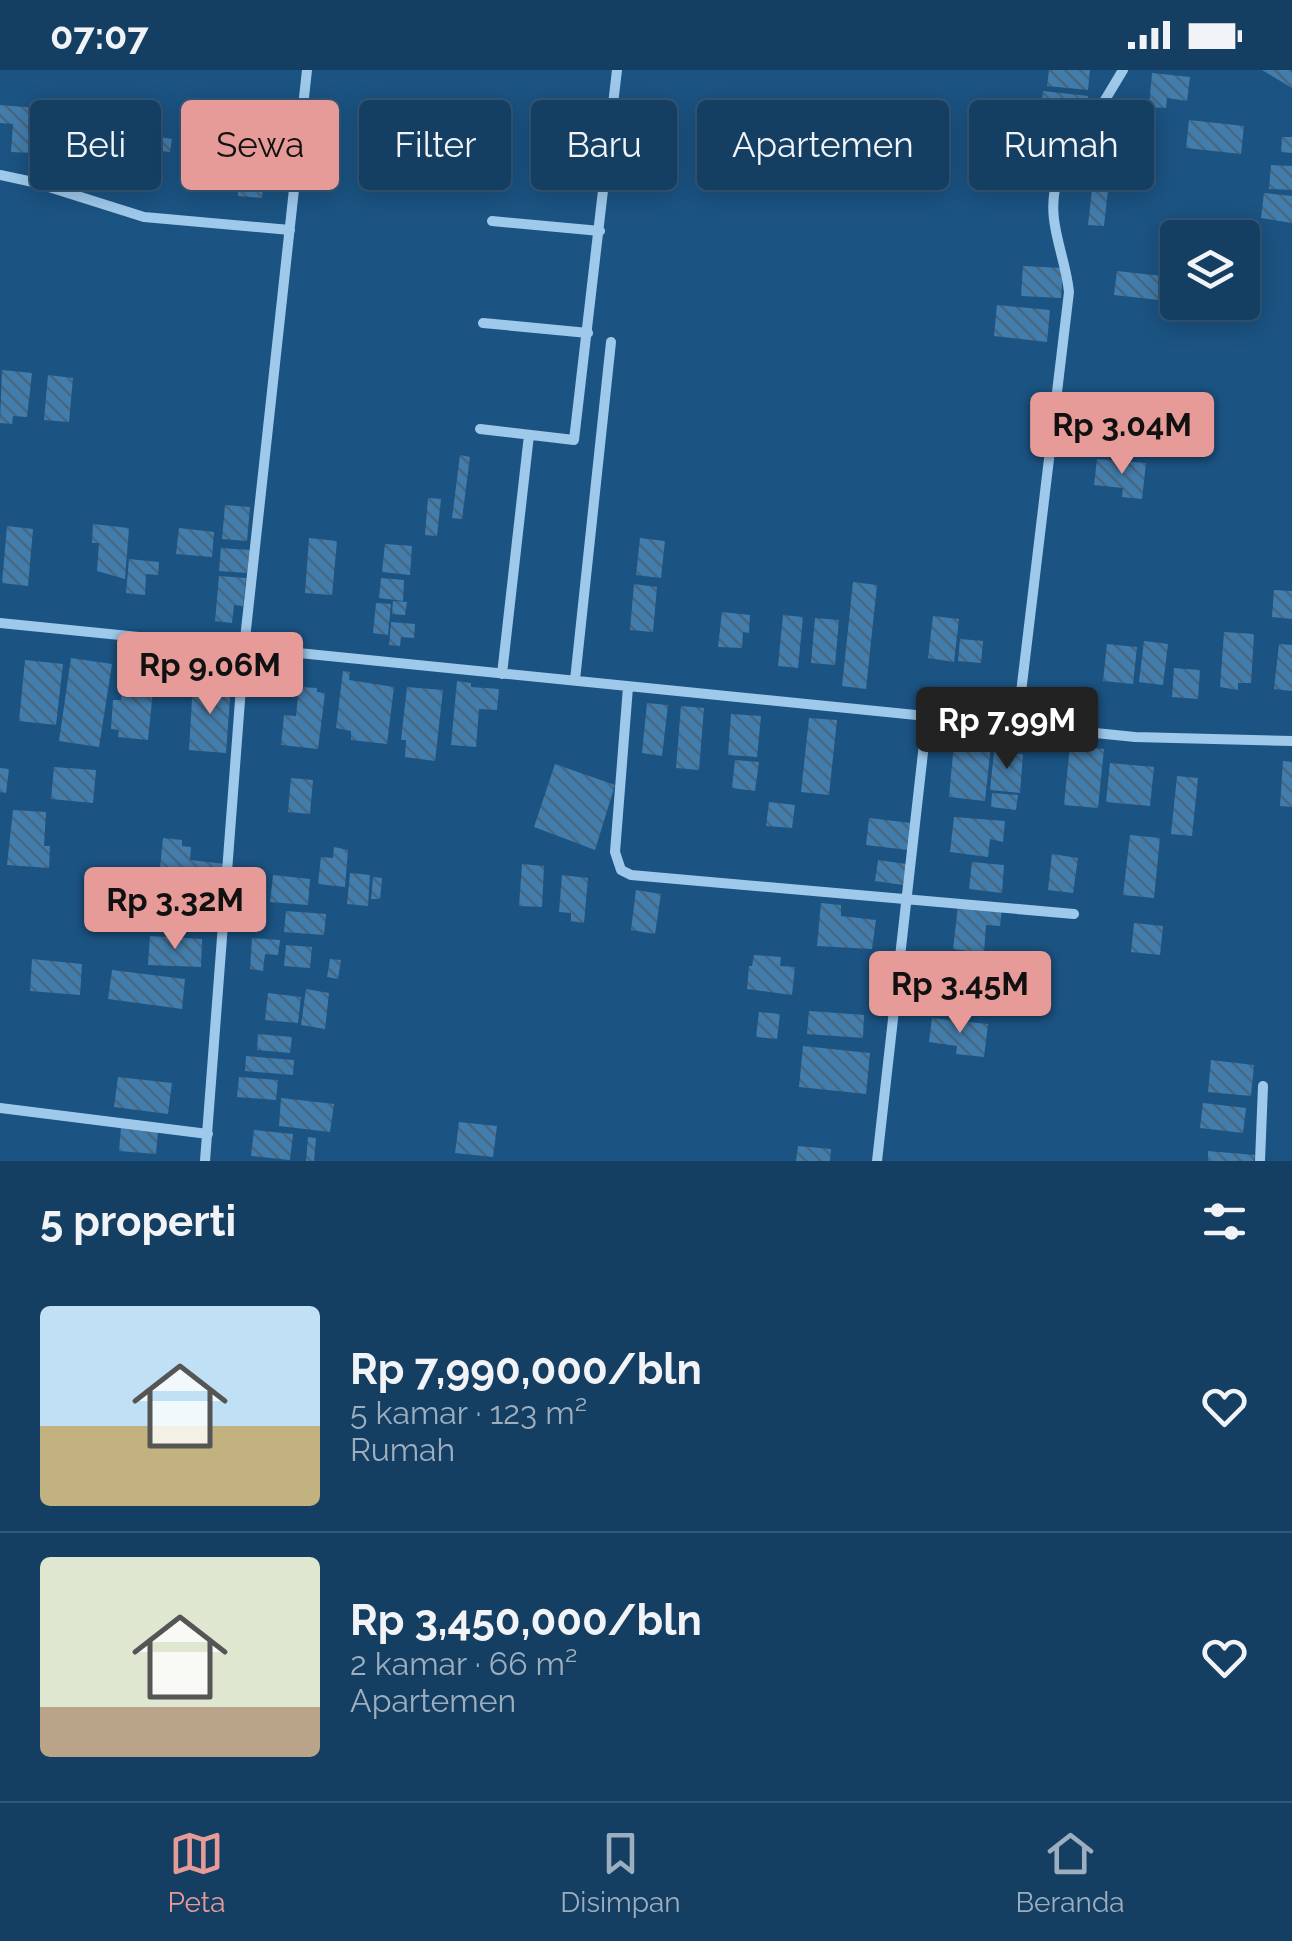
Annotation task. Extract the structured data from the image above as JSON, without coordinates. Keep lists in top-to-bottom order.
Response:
{
  "page": {
    "status": "07:07",
    "chip": [
      "Beli",
      "Sewa",
      "Filter",
      "Baru",
      "Apartemen",
      "Rumah"
    ],
    "price": [
      "Rp 3.04M",
      "Rp 9.06M",
      "Rp 7.99M",
      "Rp 3.32M",
      "Rp 3.45M"
    ],
    "heading": "5 properti",
    "list": [
      {
        "name": "Rp 7,990,000/bln",
        "note": "5 kamar · 123 m² · Rumah"
      },
      {
        "name": "Rp 3,450,000/bln",
        "note": "2 kamar · 66 m² · Apartemen"
      }
    ],
    "tabs": ["Peta", "Disimpan", "Beranda"]
  }
}
